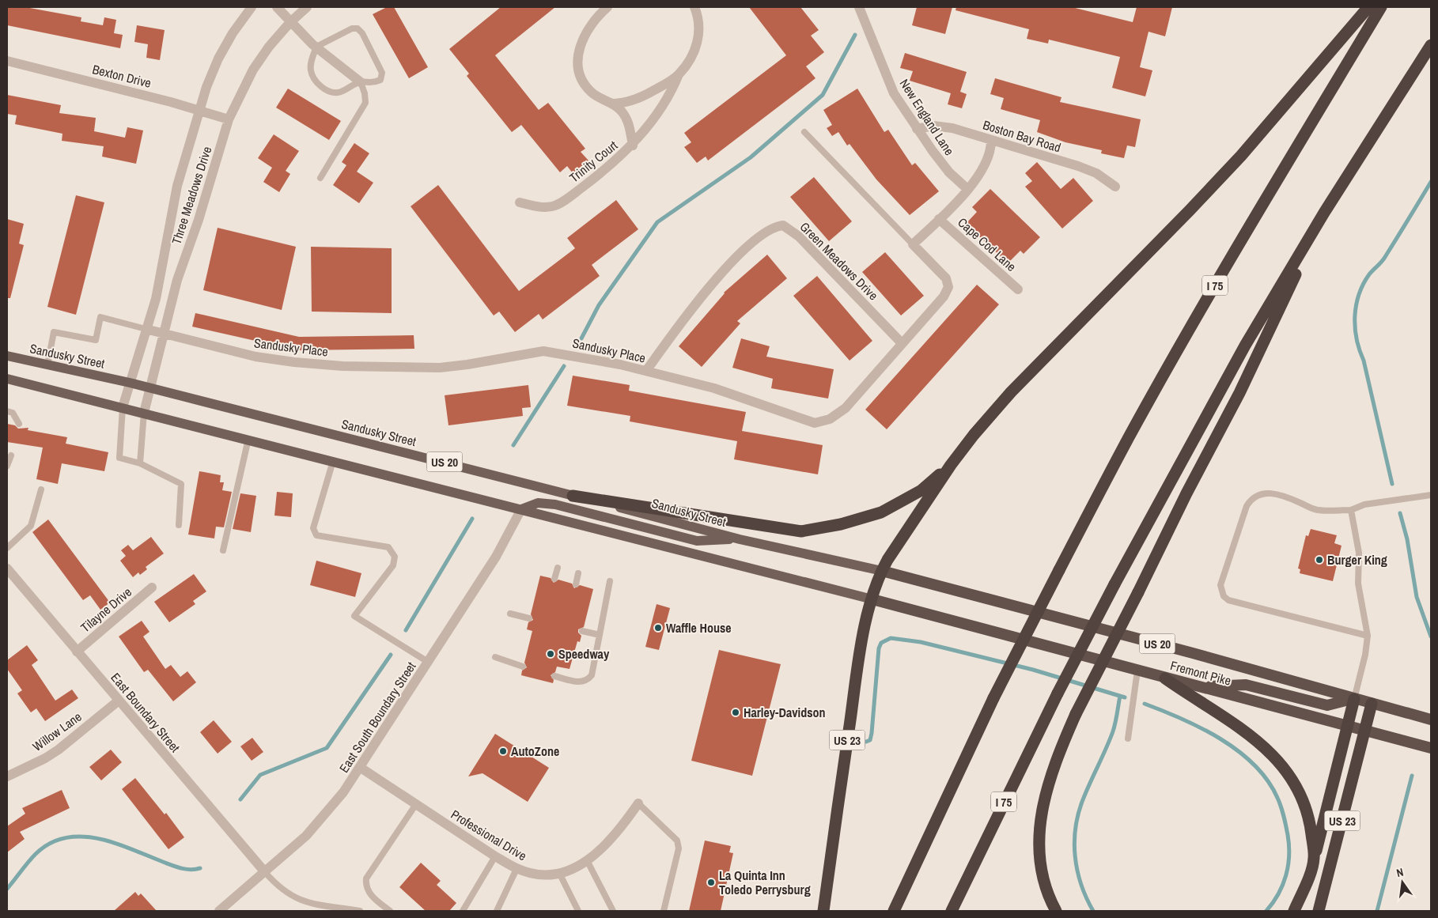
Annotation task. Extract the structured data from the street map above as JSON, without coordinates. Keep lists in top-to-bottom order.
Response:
{
  "streets": {
    "highway": [
      "I 75",
      "US 20",
      "Fremont Pike",
      "US 23"
    ],
    "main road": ["Sandusky Street"],
    "street": [
      "Bexton Drive",
      "New England Lane",
      "Boston Bay Road",
      "Trinity Court",
      "Three Meadows Drive",
      "Cape Cod Lane",
      "Green Meadows Drive",
      "Sandusky Place",
      "Tilayne Drive",
      "East Boundary Street",
      "East South Boundary Street",
      "Willow Lane",
      "Professional Drive"
    ]
  },
  "crossings": [
    ["Bexton Drive", "Three Meadows Drive"],
    ["New England Lane", "Boston Bay Road"],
    ["Three Meadows Drive", "Sandusky Place"],
    ["Three Meadows Drive", "Sandusky Street"],
    ["Three Meadows Drive", "US 20"],
    ["Green Meadows Drive", "Sandusky Place"],
    ["Sandusky Street", "Fremont Pike"],
    ["Sandusky Street", "US 23"],
    ["US 20", "Fremont Pike"],
    ["US 20", "East South Boundary Street"],
    ["US 20", "US 23"],
    ["Tilayne Drive", "East Boundary Street"],
    ["Fremont Pike", "US 23"],
    ["East Boundary Street", "East South Boundary Street"],
    ["East Boundary Street", "Willow Lane"],
    ["East South Boundary Street", "Professional Drive"]
  ],
  "places": [
    "Burger King",
    "Waffle House",
    "Speedway",
    "Harley-Davidson",
    "AutoZone",
    "La Quinta Inn Toledo Perrysburg"
  ],
  "north": "top"
}
